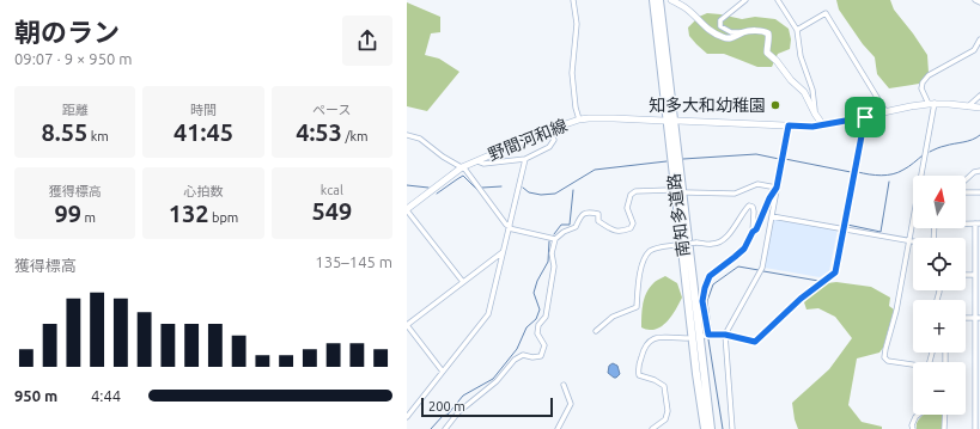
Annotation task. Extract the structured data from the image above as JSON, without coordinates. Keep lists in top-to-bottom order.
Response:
{
  "streets": {
    "highway": ["南知多道路"],
    "main road": ["野間河和線"]
  },
  "places": ["知多大和幼稚園"],
  "scale_bar": "200 m",
  "north": "top",
  "page": {
    "heading": ["朝のラン", "09:07 · 9 × 950 m"],
    "stats": [
      ["距離", "8.55 km"],
      ["時間", "41:45"],
      ["ペース", "4:53 /km"],
      ["獲得標高", "99 m"],
      ["心拍数", "132 bpm"],
      ["kcal", "549"]
    ],
    "map_buttons": ["+", "−"],
    "chart": ["獲得標高", "135–145 m"],
    "list": [
      {
        "name": "950 m",
        "note": "4:44"
      }
    ],
    "scale": "200 m"
  }
}
